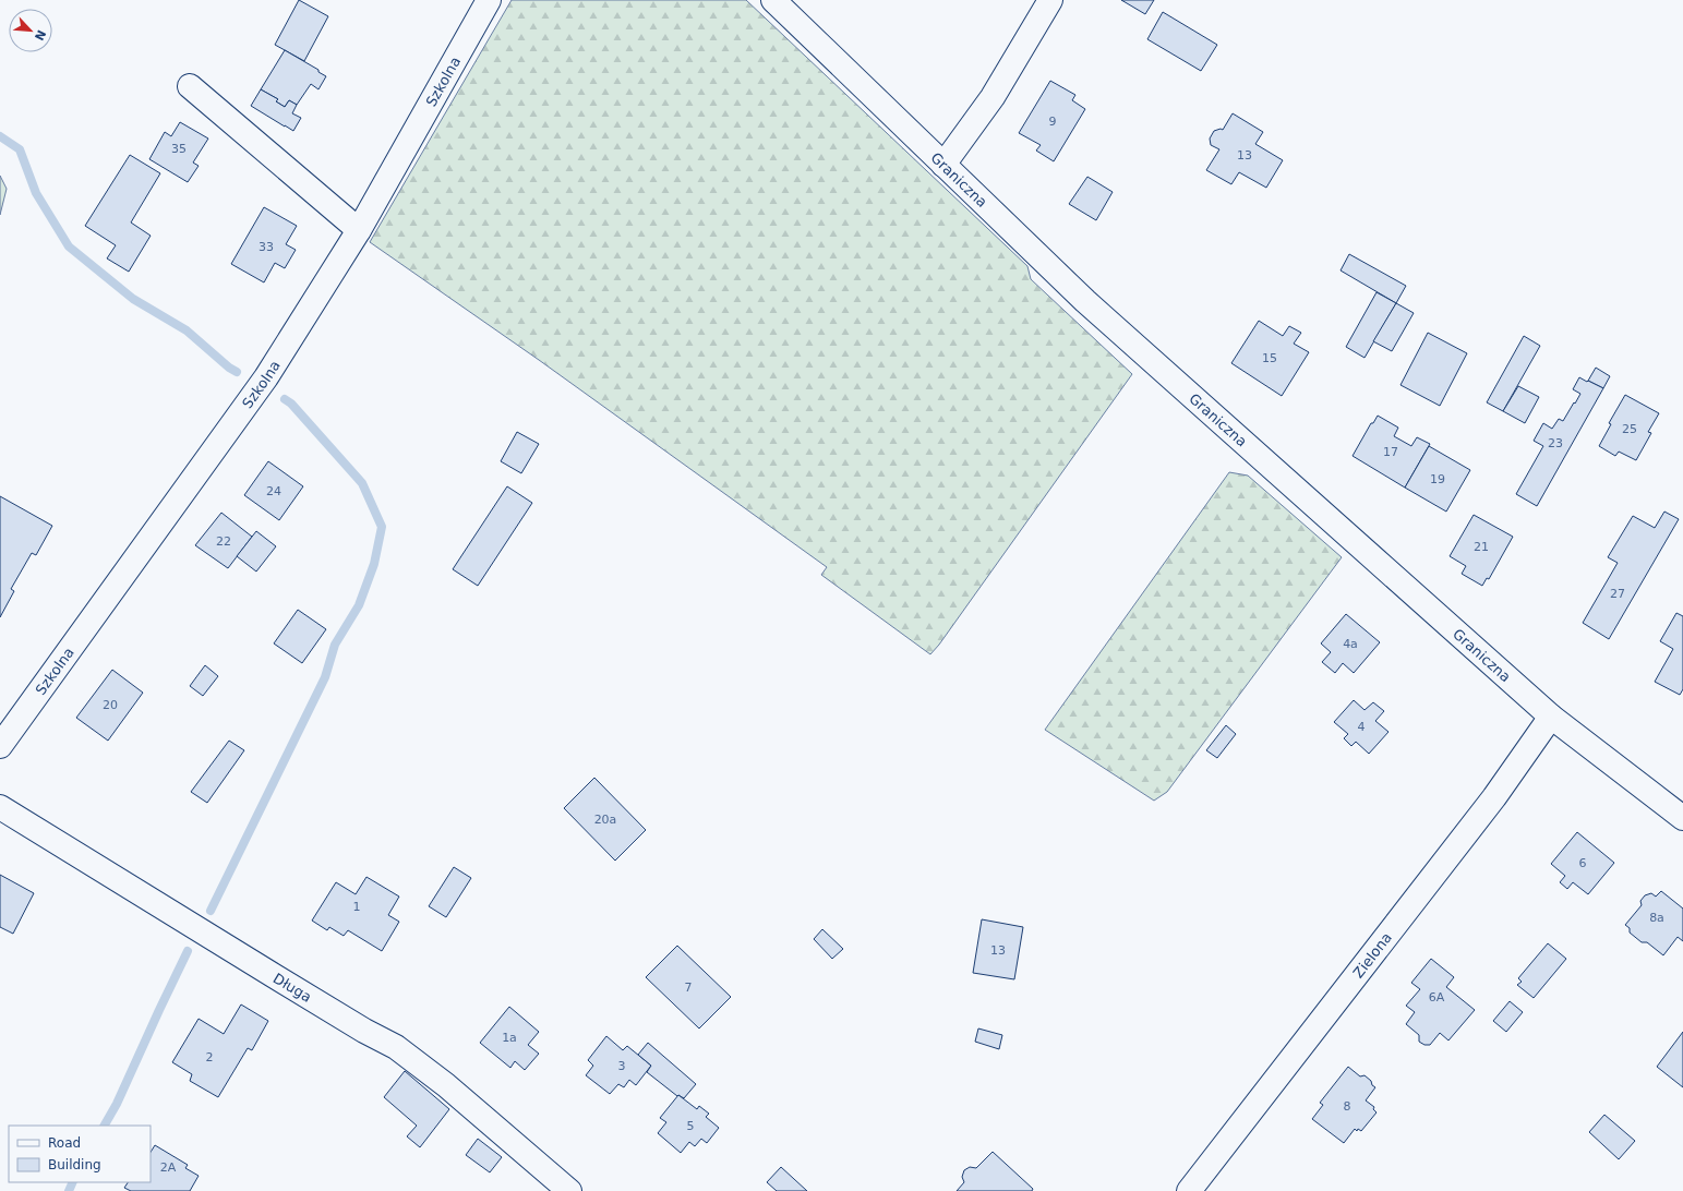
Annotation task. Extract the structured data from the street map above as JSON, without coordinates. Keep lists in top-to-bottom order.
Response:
{
  "streets": {
    "street": [
      "Szkolna",
      "Graniczna",
      "Zielona",
      "Długa"
    ]
  },
  "crossings": [
    ["Graniczna", "Zielona"]
  ],
  "house_numbers": [
    "9",
    "35",
    "13",
    "33",
    "15",
    "25",
    "23",
    "17",
    "19",
    "24",
    "22",
    "21",
    "27",
    "4a",
    "20",
    "4",
    "20a",
    "6",
    "1",
    "8a",
    "13",
    "7",
    "6A",
    "1a",
    "2",
    "3",
    "8",
    "5",
    "2A"
  ],
  "legend": ["Road", "Building"],
  "north": "bottom right"
}
